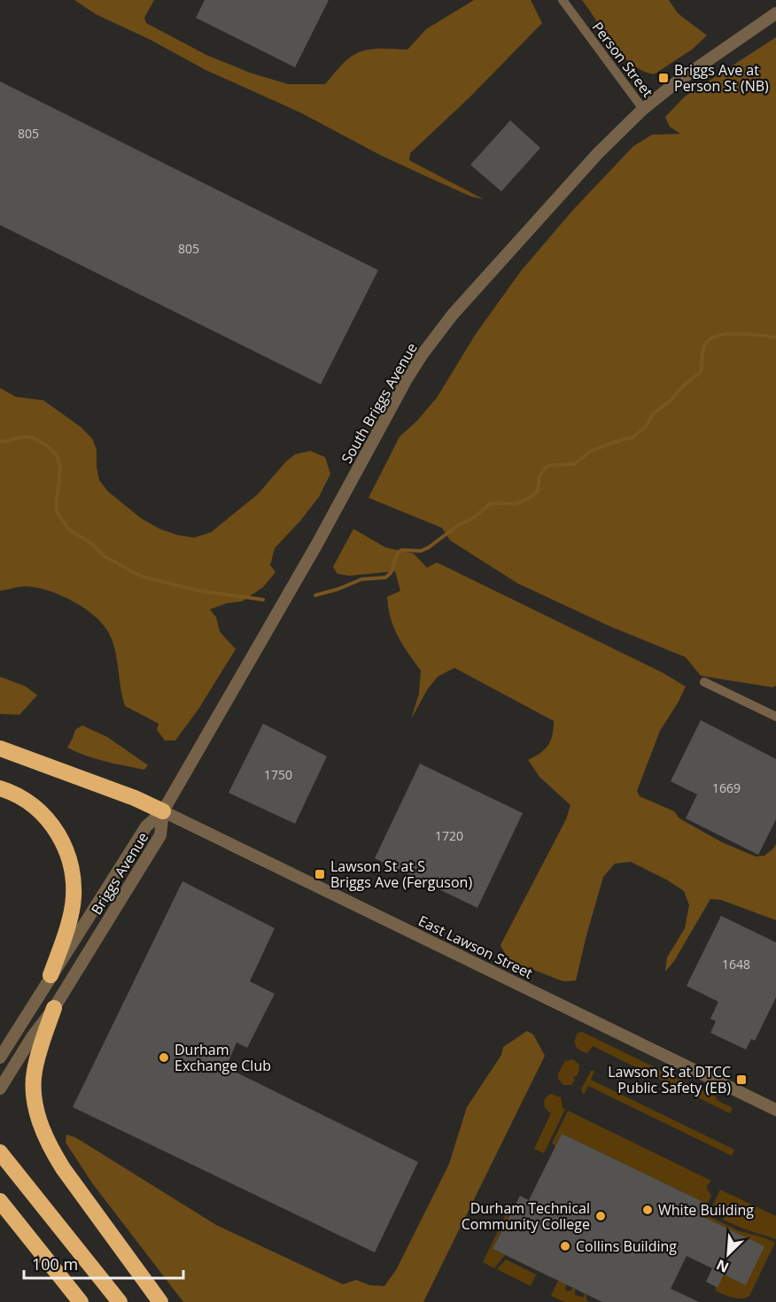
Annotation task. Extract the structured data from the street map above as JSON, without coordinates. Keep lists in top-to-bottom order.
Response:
{
  "streets": {
    "street": [
      "Person Street",
      "South Briggs Avenue",
      "Briggs Avenue",
      "East Lawson Street"
    ]
  },
  "crossings": [
    ["Person Street", "South Briggs Avenue"],
    ["South Briggs Avenue", "Briggs Avenue"],
    ["South Briggs Avenue", "East Lawson Street"],
    ["Briggs Avenue", "East Lawson Street"]
  ],
  "places": {
    "transit": ["Briggs Ave at Person St (NB)", "Lawson St at S Briggs Ave (Ferguson)", "Lawson St at DTCC Public Safety (EB)"],
    "other": [
      "Durham Exchange Club",
      "White Building",
      "Durham Technical Community College",
      "Collins Building"
    ]
  },
  "house_numbers": [
    "805",
    "805",
    "1750",
    "1669",
    "1720",
    "1648"
  ],
  "scale_bar": "100 m",
  "north": "bottom left"
}
